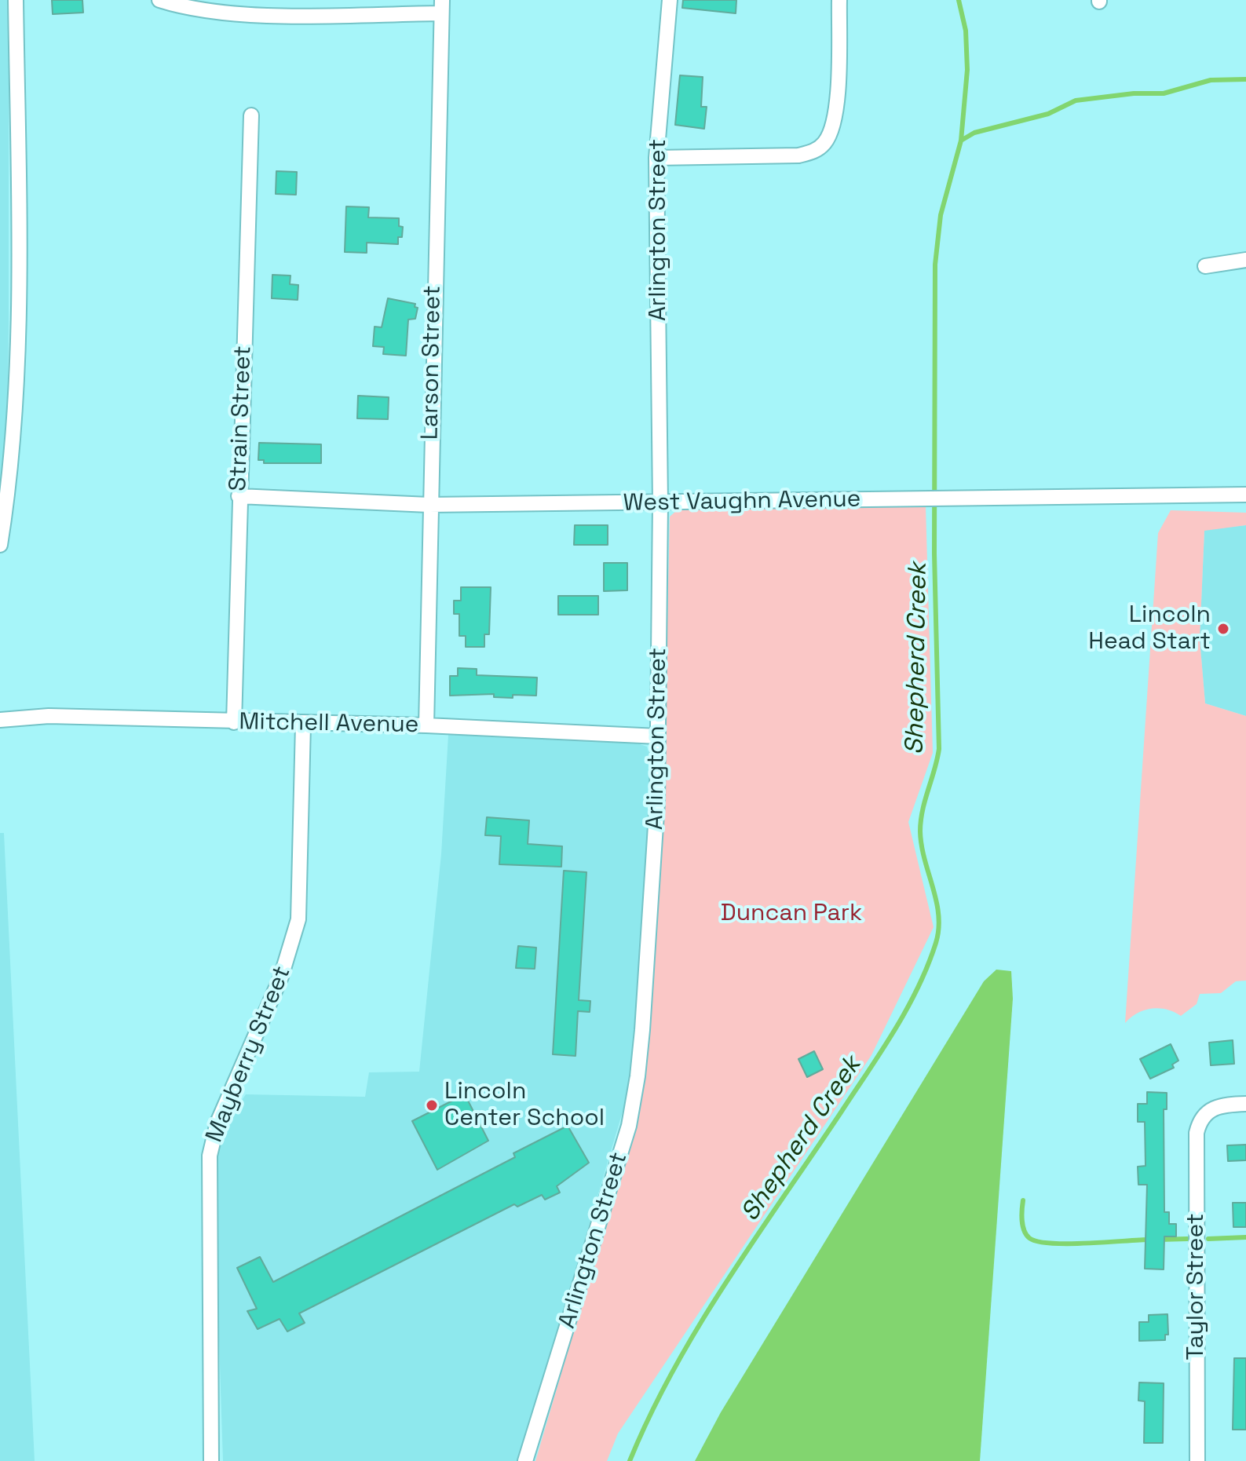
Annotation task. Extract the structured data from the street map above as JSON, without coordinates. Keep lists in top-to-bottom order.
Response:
{
  "streets": {
    "street": [
      "Arlington Street",
      "Larson Street",
      "Strain Street",
      "West Vaughn Avenue",
      "Mitchell Avenue",
      "Mayberry Street",
      "Taylor Street"
    ]
  },
  "crossings": [
    ["Arlington Street", "West Vaughn Avenue"],
    ["Arlington Street", "Mitchell Avenue"],
    ["Larson Street", "West Vaughn Avenue"],
    ["Larson Street", "Mitchell Avenue"],
    ["Strain Street", "West Vaughn Avenue"],
    ["Strain Street", "Mitchell Avenue"],
    ["Mitchell Avenue", "Mayberry Street"]
  ],
  "water": ["Shepherd Creek"],
  "parks": ["Duncan Park"],
  "places": ["Lincoln Head Start", "Lincoln Center School"]
}
